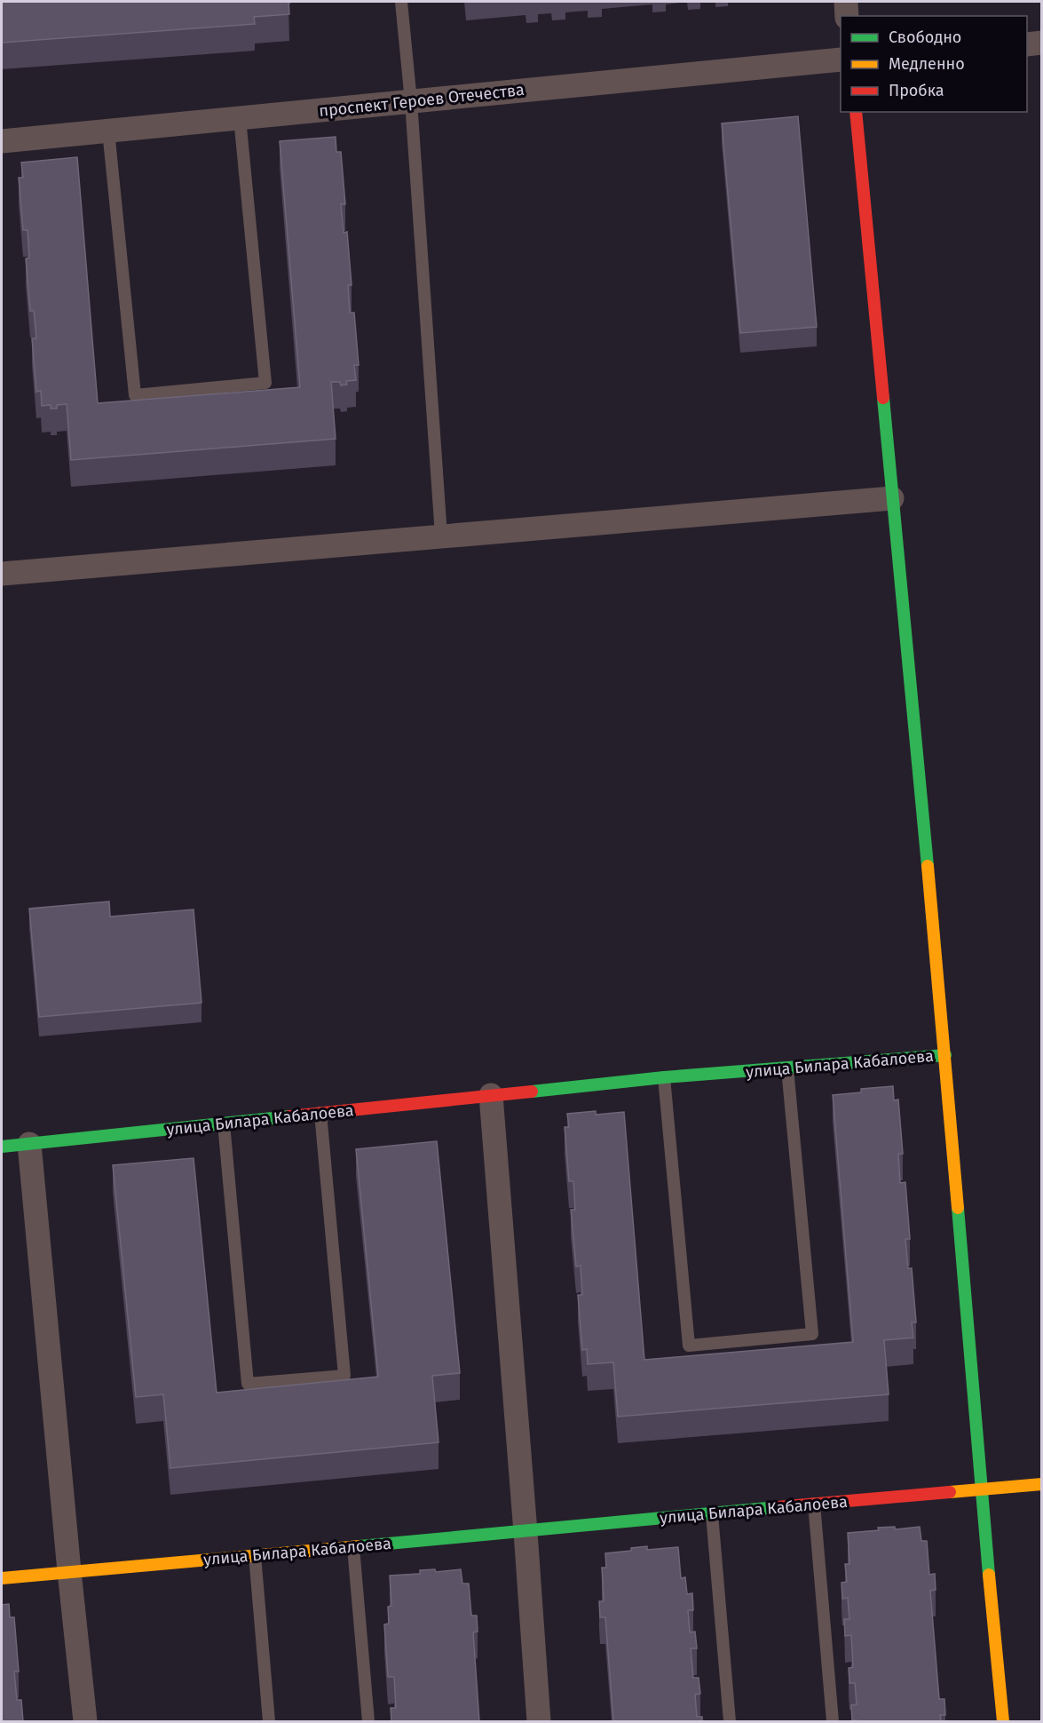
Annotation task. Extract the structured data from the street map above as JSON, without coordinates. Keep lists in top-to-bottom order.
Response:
{
  "streets": {
    "street": ["проспект Героев Отечества", "улица Билара Кабалоева"]
  },
  "legend": ["Свободно", "Медленно", "Пробка"]
}
